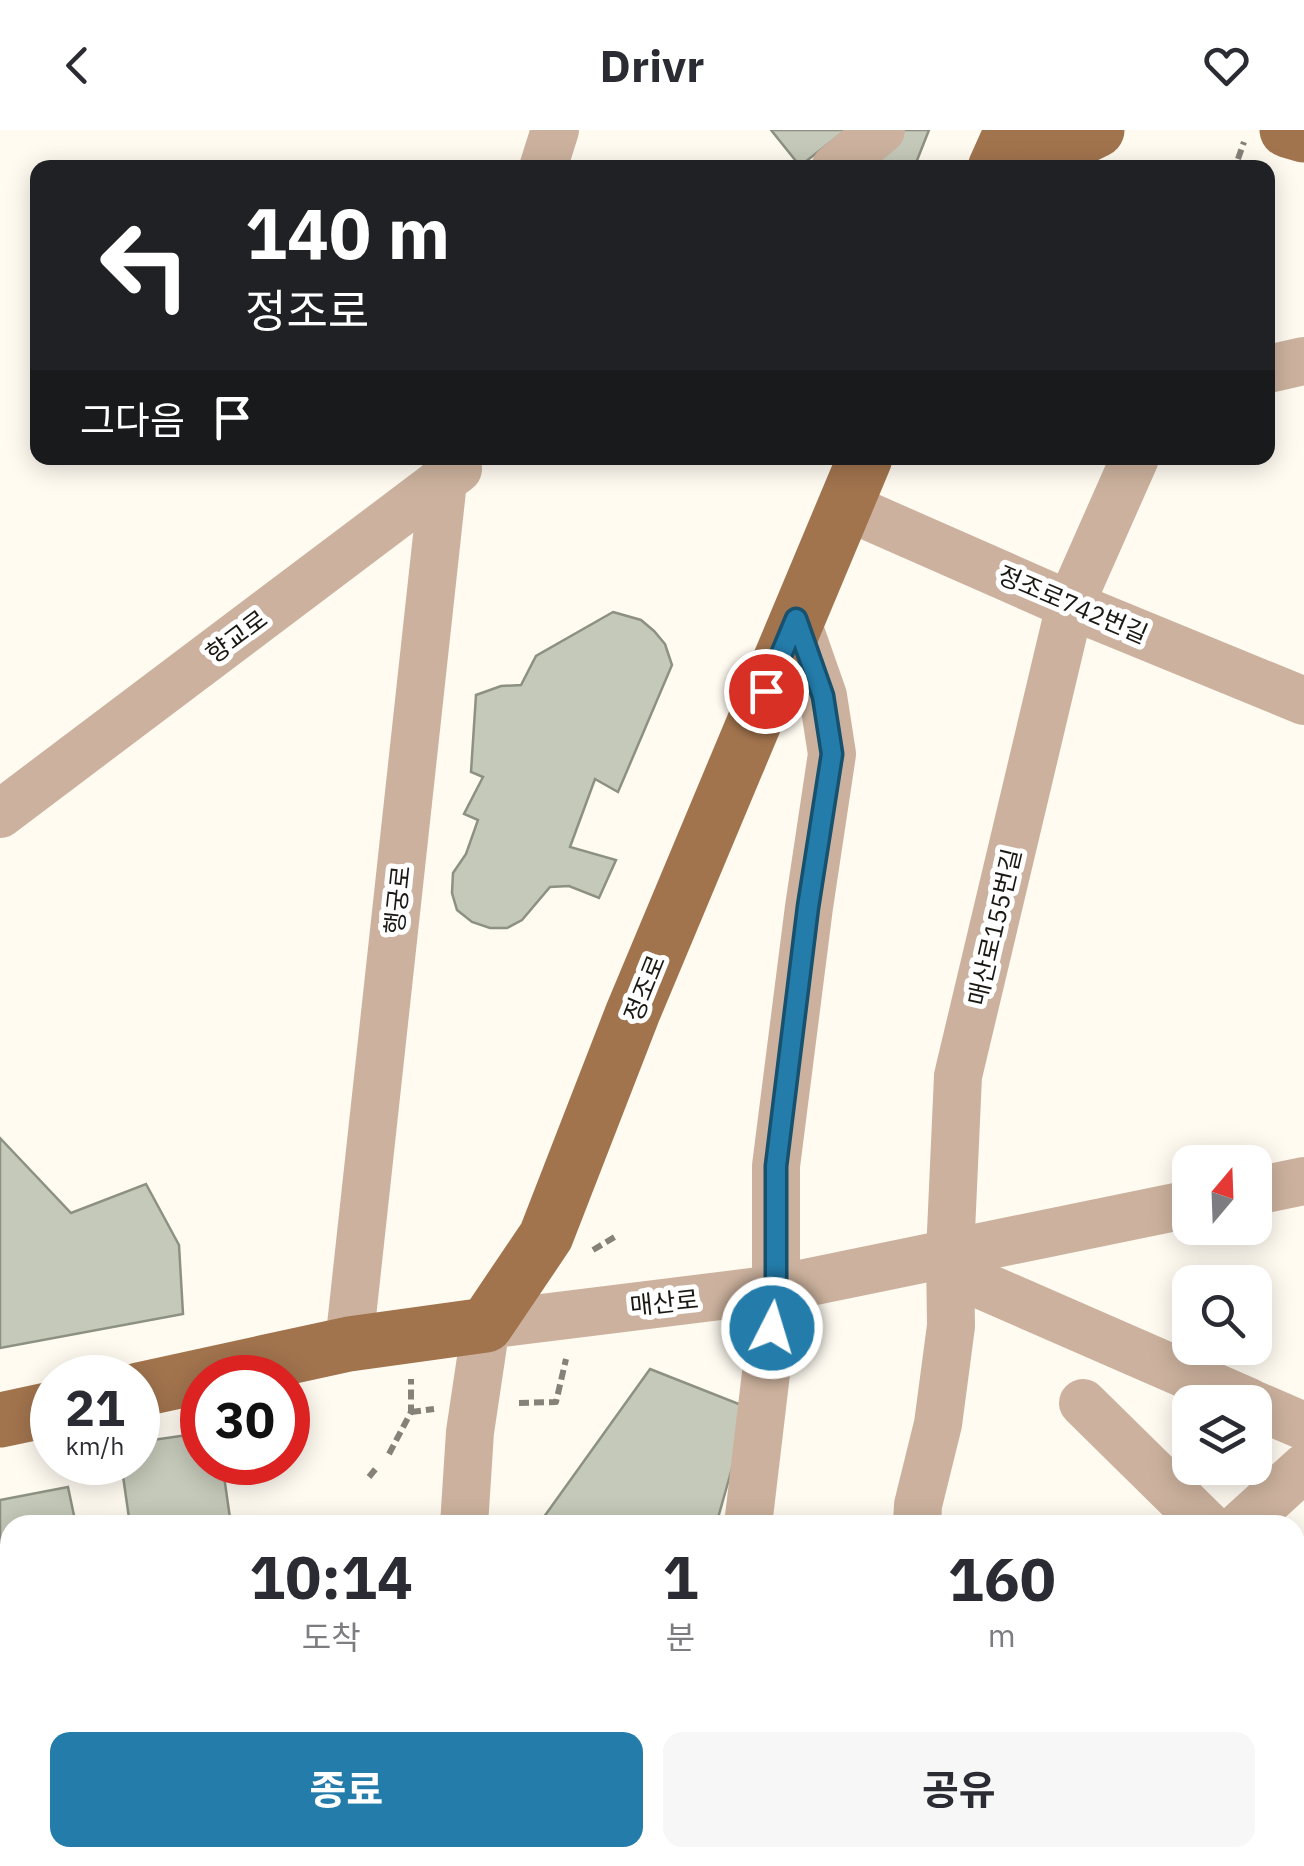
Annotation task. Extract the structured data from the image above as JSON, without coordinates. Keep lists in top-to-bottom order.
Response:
{
  "streets": {
    "main road": ["정조로", "매산로"],
    "street": [
      "정조로742번길",
      "향교로",
      "행궁로",
      "매산로155번길"
    ]
  },
  "crossings": [
    ["정조로742번길", "매산로155번길"],
    ["정조로742번길", "정조로"],
    ["향교로", "행궁로"],
    ["행궁로", "매산로"],
    ["매산로155번길", "매산로"],
    ["정조로", "매산로"]
  ],
  "north": "top",
  "page": {
    "header": "Drivr",
    "turn": ["140 m", "정조로"],
    "then": "그다음",
    "speed": "21 km/h",
    "limit": "30",
    "eta": [
      "10:14",
      "도착",
      "1",
      "분",
      "160",
      "m"
    ],
    "buttons": ["종료", "공유"]
  }
}
